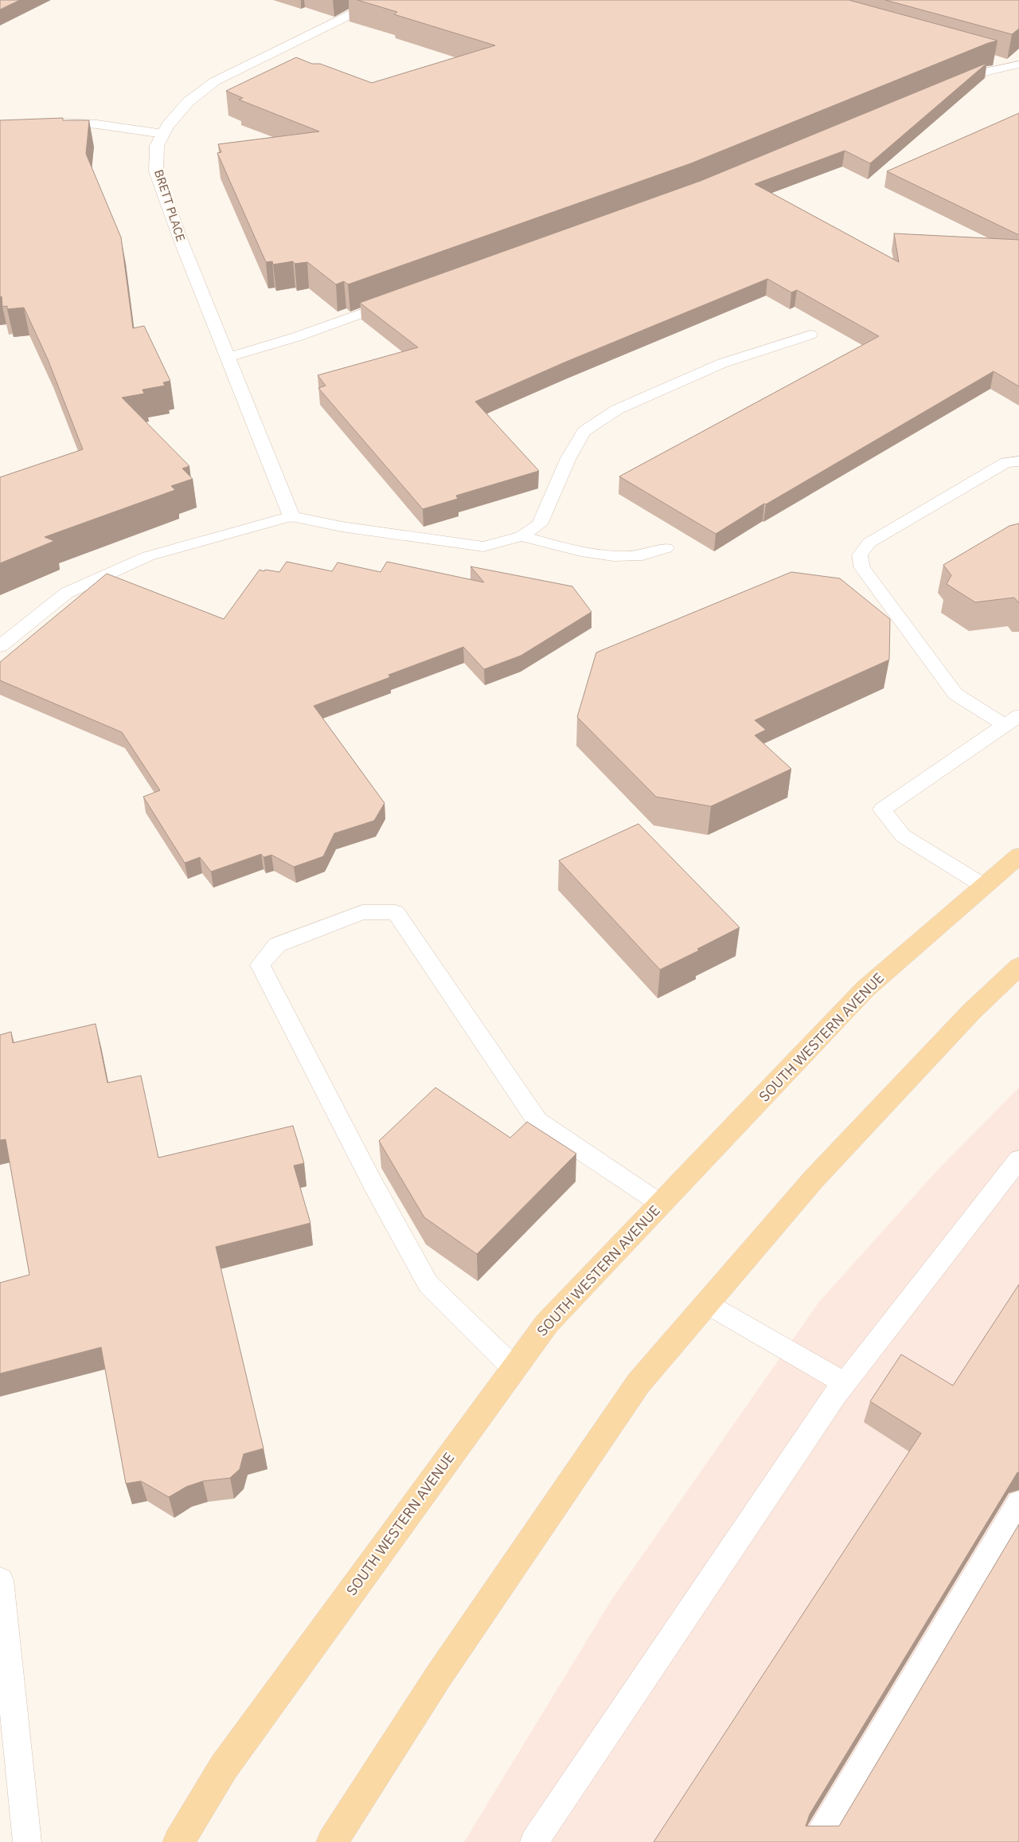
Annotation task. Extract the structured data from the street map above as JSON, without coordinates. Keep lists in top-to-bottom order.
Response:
{
  "streets": {
    "main road": ["SOUTH WESTERN AVENUE"],
    "street": ["BRETT PLACE"]
  }
}
